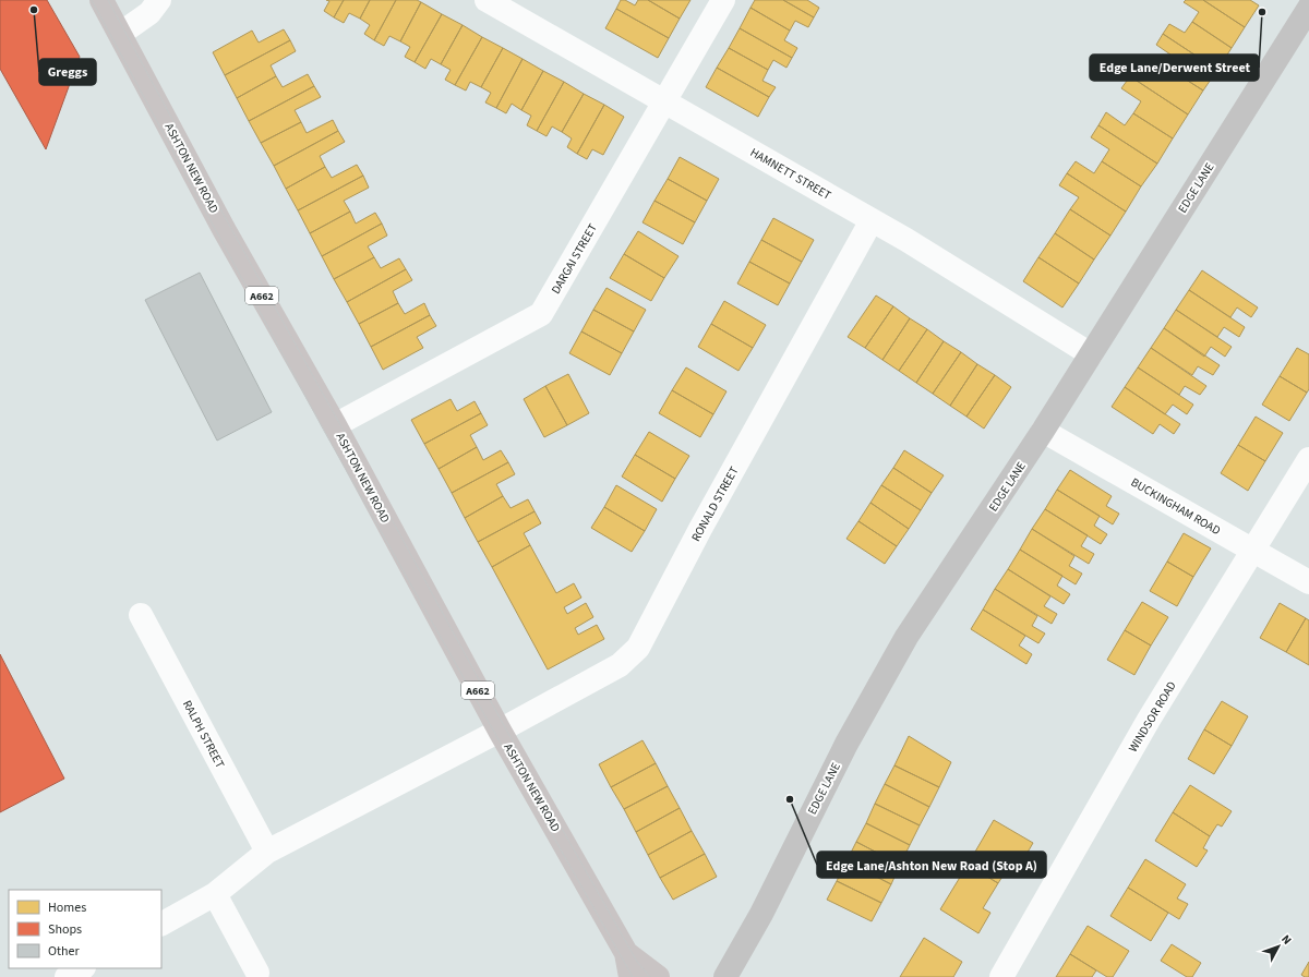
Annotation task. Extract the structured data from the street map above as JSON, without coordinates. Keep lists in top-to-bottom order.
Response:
{
  "streets": {
    "main road": ["ASHTON NEW ROAD", "A662"],
    "street": [
      "HAMNETT STREET",
      "EDGE LANE",
      "DARGAI STREET",
      "RONALD STREET",
      "BUCKINGHAM ROAD",
      "WINDSOR ROAD",
      "RALPH STREET"
    ]
  },
  "crossings": [
    ["ASHTON NEW ROAD", "DARGAI STREET"],
    ["ASHTON NEW ROAD", "A662"],
    ["ASHTON NEW ROAD", "RONALD STREET"],
    ["HAMNETT STREET", "EDGE LANE"],
    ["HAMNETT STREET", "DARGAI STREET"],
    ["HAMNETT STREET", "RONALD STREET"],
    ["EDGE LANE", "BUCKINGHAM ROAD"],
    ["RONALD STREET", "RALPH STREET"],
    ["BUCKINGHAM ROAD", "WINDSOR ROAD"]
  ],
  "places": ["Greggs", "Edge Lane/Derwent Street", "Edge Lane/Ashton New Road (Stop A)"],
  "legend": ["Homes", "Shops", "Other"],
  "north": "top right"
}
